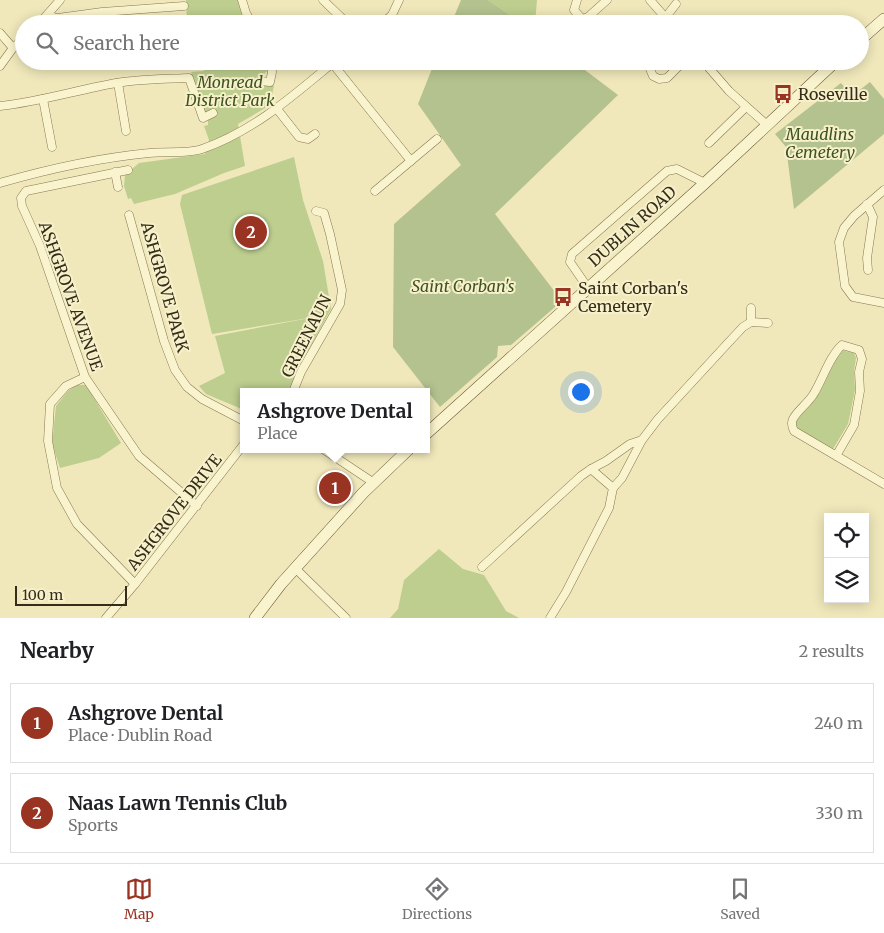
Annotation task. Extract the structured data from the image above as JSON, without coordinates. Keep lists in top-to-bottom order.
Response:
{
  "streets": {
    "main road": ["DUBLIN ROAD"],
    "street": [
      "ASHGROVE PARK",
      "ASHGROVE AVENUE",
      "GREENAUN",
      "ASHGROVE DRIVE"
    ]
  },
  "crossings": [
    ["ASHGROVE AVENUE", "ASHGROVE DRIVE"]
  ],
  "parks": ["Monread District Park", "Maudlins Cemetery", "Saint Corban's"],
  "places": {
    "bus stop": ["Roseville", "Saint Corban's Cemetery"]
  },
  "scale_bar": "100 m",
  "page": {
    "search": "Search here",
    "pins": ["2", "1"],
    "popup": ["Ashgrove Dental", "Place"],
    "scale": "100 m",
    "heading": ["Nearby", "2 results"],
    "list": [
      {
        "mark": "1",
        "name": "Ashgrove Dental",
        "note": "Place · Dublin Road",
        "value": "240 m"
      },
      {
        "mark": "2",
        "name": "Naas Lawn Tennis Club",
        "note": "Sports",
        "value": "330 m"
      }
    ],
    "nav": ["Map", "Directions", "Saved"]
  }
}
